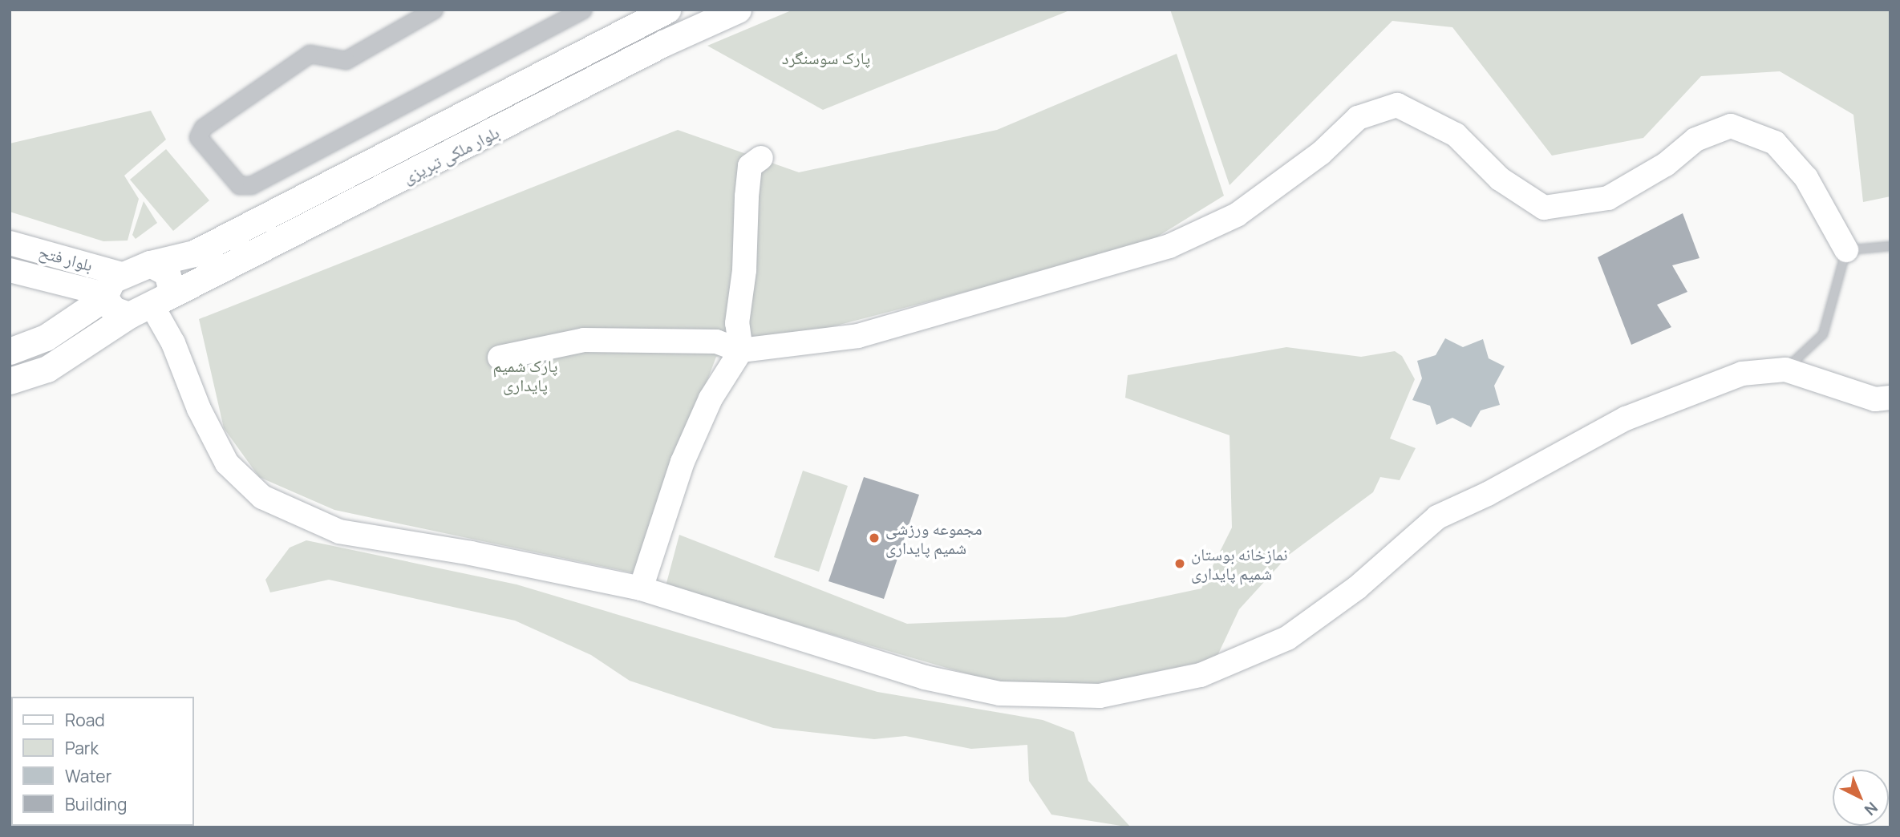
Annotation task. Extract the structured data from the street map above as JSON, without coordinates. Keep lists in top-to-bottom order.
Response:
{
  "streets": {
    "main road": ["بلوار ملکى تبریزى"],
    "street": ["بلوار فتح"]
  },
  "crossings": [
    ["بلوار ملکى تبریزى", "بلوار فتح"]
  ],
  "parks": ["پارک سوسنگرد", "پارک شمیم پایداری"],
  "places": ["مجموعه ورزشی شمیم پایداری", "نمازخانه بوستان شمیم پایداری"],
  "legend": [
    "Road",
    "Park",
    "Water",
    "Building"
  ],
  "north": "bottom right"
}
